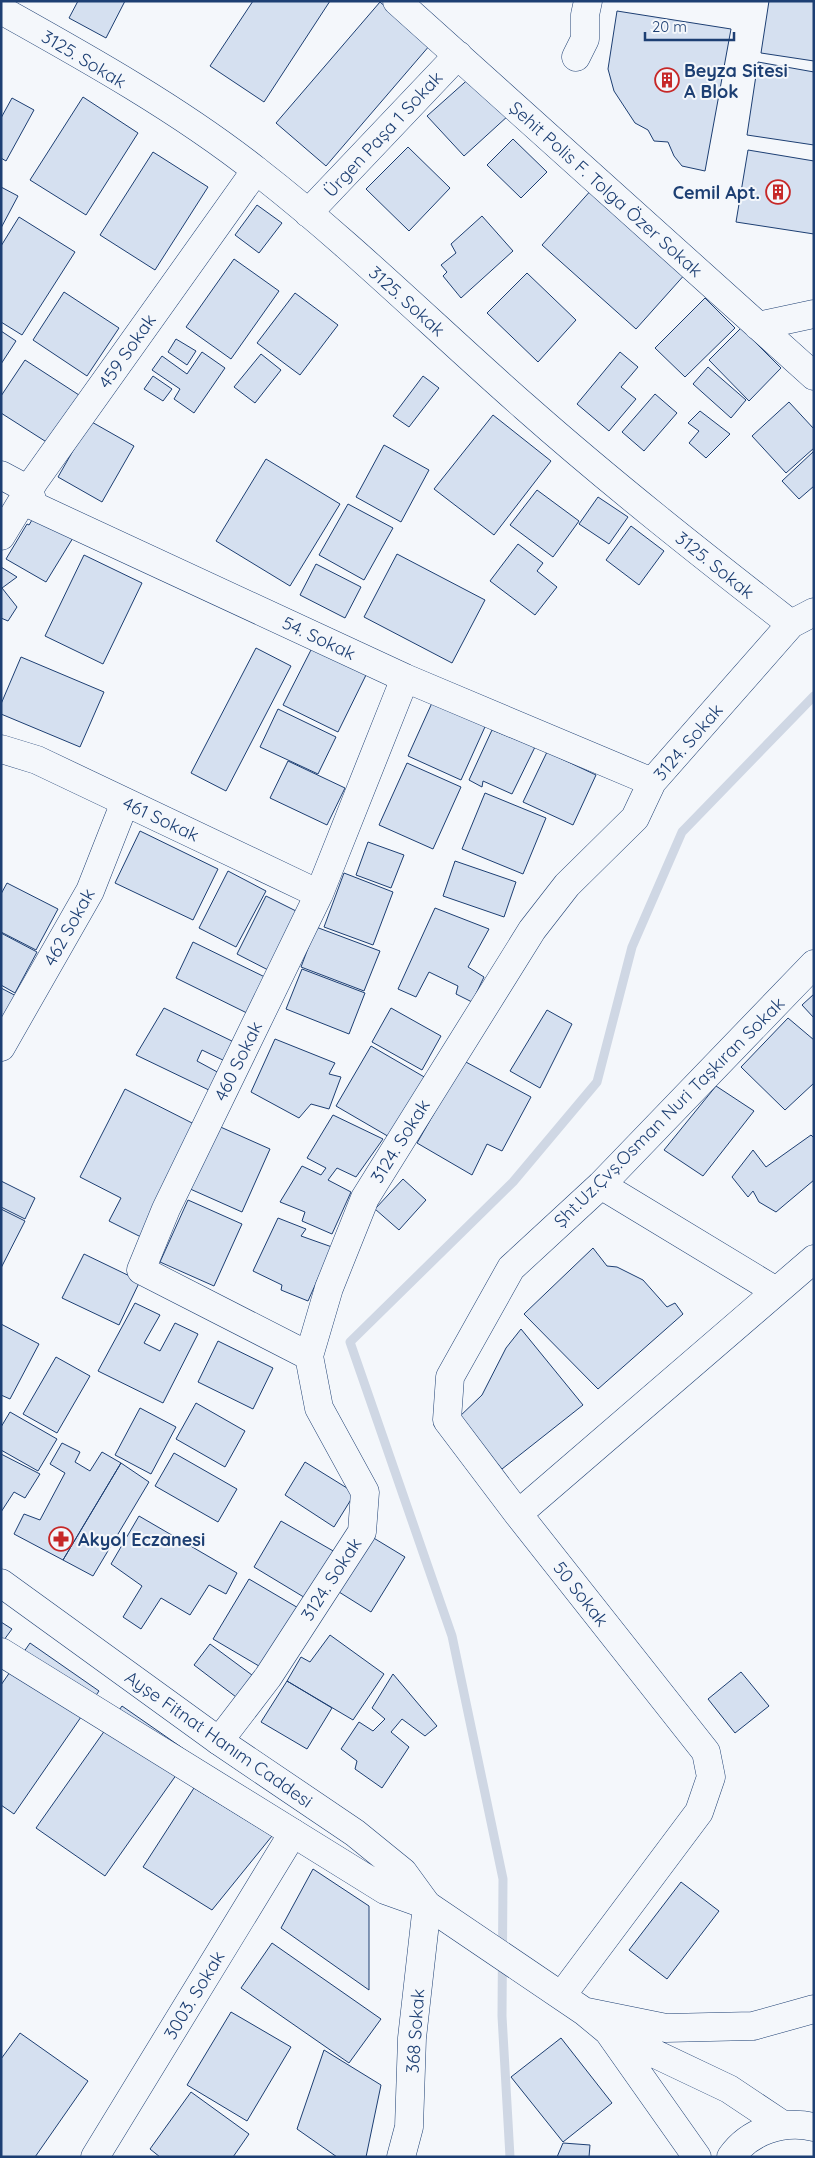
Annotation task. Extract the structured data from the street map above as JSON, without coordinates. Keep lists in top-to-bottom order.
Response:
{
  "streets": {
    "street": [
      "3125. Sokak",
      "Ürgen Paşa 1 Sokak",
      "Şehit Polis F. Tolga Özer Sokak",
      "459 Sokak",
      "54. Sokak",
      "3124. Sokak",
      "461 Sokak",
      "462 Sokak",
      "460 Sokak",
      "Şht.Uz.Çvş.Osman Nuri Taşkıran Sokak",
      "50 Sokak",
      "Ayşe Fitnat Hanım Caddesi",
      "3003. Sokak",
      "368 Sokak"
    ]
  },
  "crossings": [
    ["3125. Sokak", "Ürgen Paşa 1 Sokak"],
    ["3125. Sokak", "459 Sokak"],
    ["3125. Sokak", "3124. Sokak"],
    ["Ürgen Paşa 1 Sokak", "Şehit Polis F. Tolga Özer Sokak"],
    ["459 Sokak", "54. Sokak"],
    ["54. Sokak", "3124. Sokak"],
    ["54. Sokak", "460 Sokak"],
    ["3124. Sokak", "460 Sokak"],
    ["3124. Sokak", "Ayşe Fitnat Hanım Caddesi"],
    ["461 Sokak", "462 Sokak"],
    ["461 Sokak", "460 Sokak"],
    ["Şht.Uz.Çvş.Osman Nuri Taşkıran Sokak", "50 Sokak"],
    ["50 Sokak", "Ayşe Fitnat Hanım Caddesi"],
    ["Ayşe Fitnat Hanım Caddesi", "3003. Sokak"],
    ["Ayşe Fitnat Hanım Caddesi", "368 Sokak"]
  ],
  "places": {
    "building": ["Beyza Sitesi A Blok", "Cemil Apt."],
    "pharmacy": ["Akyol Eczanesi"]
  },
  "scale_bar": "20 m"
}
